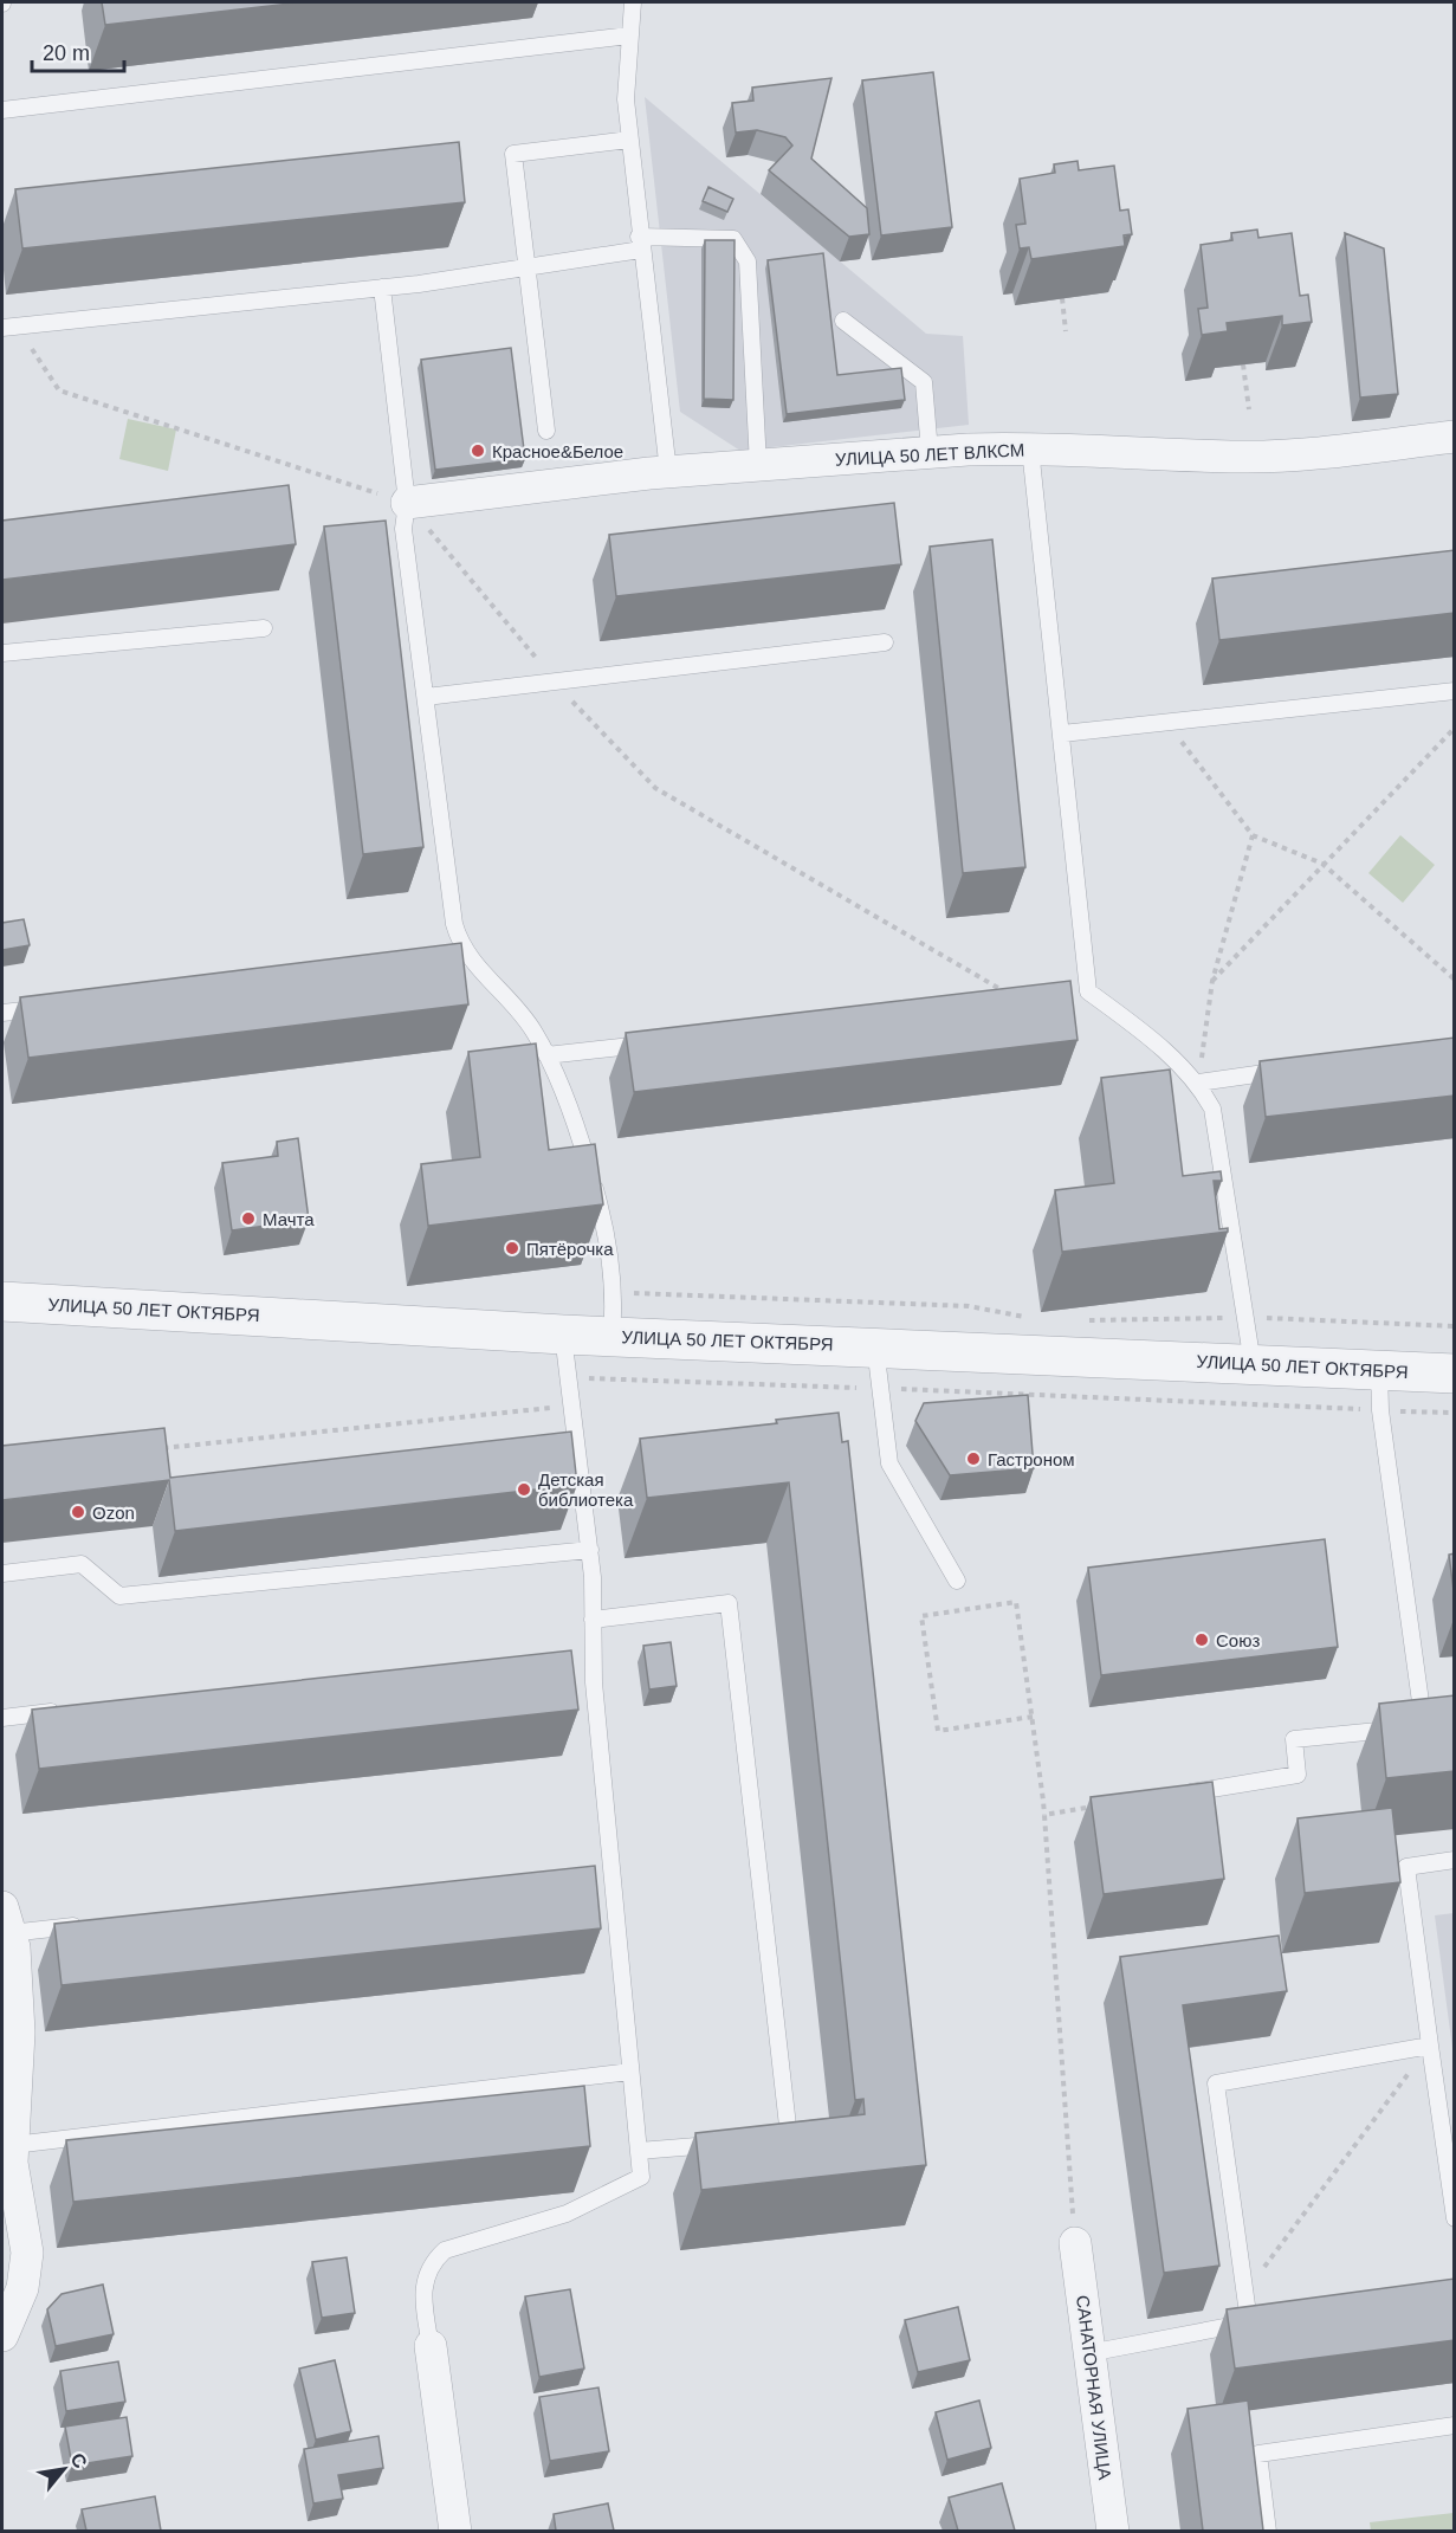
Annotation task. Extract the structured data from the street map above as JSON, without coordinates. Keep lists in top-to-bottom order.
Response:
{
  "streets": {
    "street": ["УЛИЦА 50 ЛЕТ ВЛКСМ", "УЛИЦА 50 ЛЕТ ОКТЯБРЯ", "САНАТОРНАЯ УЛИЦА"]
  },
  "places": [
    "Красное&Белое",
    "Мачта",
    "Пятёрочка",
    "Гастроном",
    "Детская библиотека",
    "Ozon",
    "Союз"
  ],
  "scale_bar": "20 m",
  "north": "top right"
}
